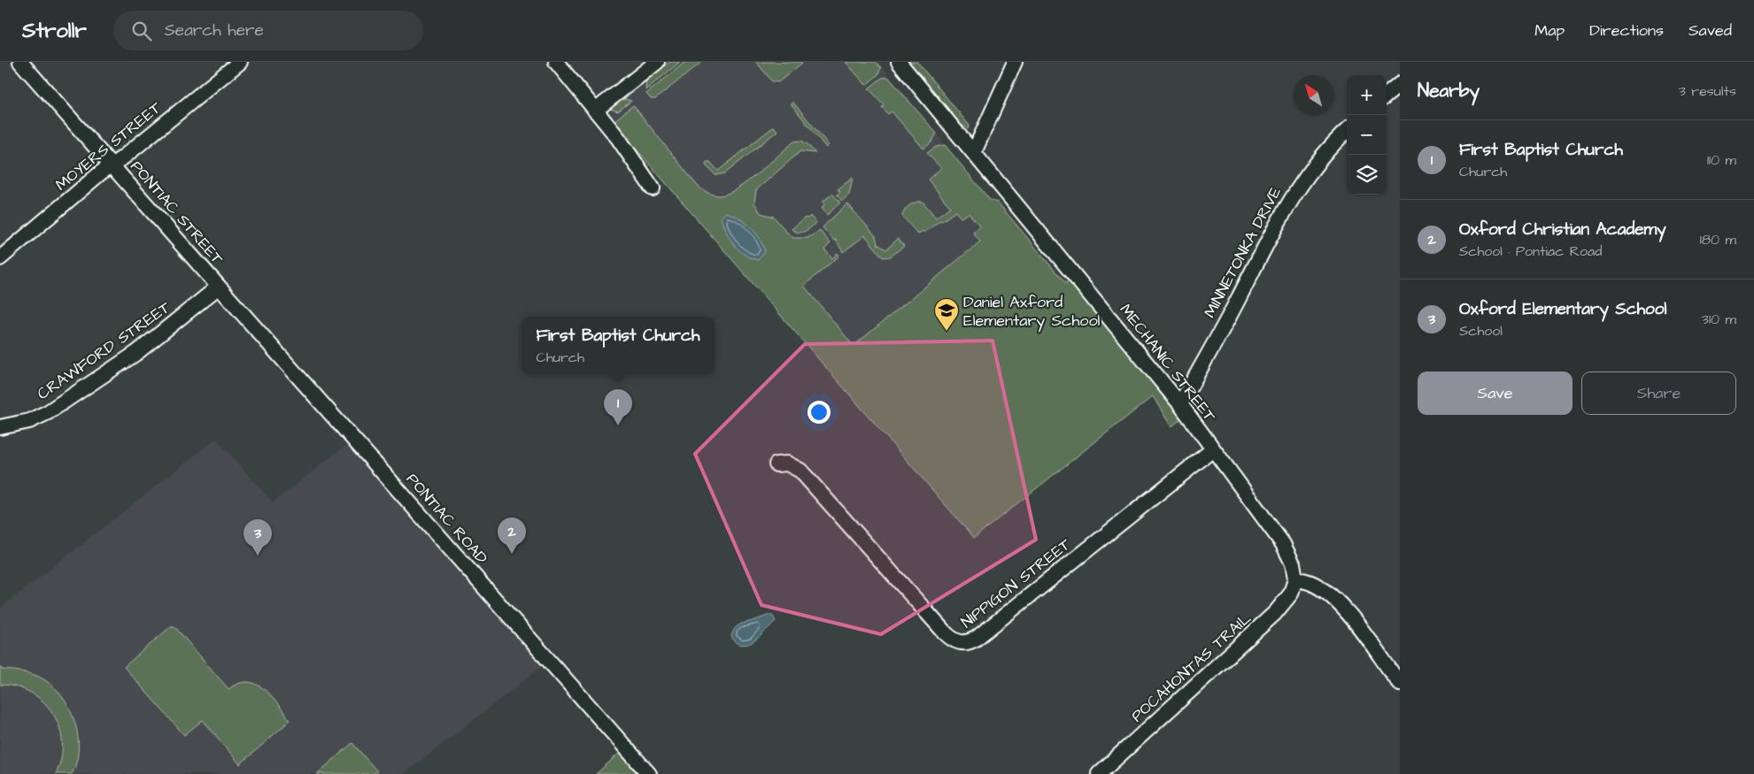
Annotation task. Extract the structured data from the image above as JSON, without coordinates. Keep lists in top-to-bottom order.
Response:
{
  "streets": {
    "street": [
      "MOYERS STREET",
      "PONTIAC STREET",
      "MINNETONKA DRIVE",
      "CRAWFORD STREET",
      "MECHANIC STREET",
      "PONTIAC ROAD",
      "NIPPIGON STREET",
      "POCAHONTAS TRAIL"
    ]
  },
  "crossings": [
    ["MOYERS STREET", "PONTIAC STREET"],
    ["PONTIAC STREET", "CRAWFORD STREET"],
    ["PONTIAC STREET", "PONTIAC ROAD"],
    ["MINNETONKA DRIVE", "MECHANIC STREET"],
    ["CRAWFORD STREET", "PONTIAC ROAD"],
    ["MECHANIC STREET", "NIPPIGON STREET"],
    ["MECHANIC STREET", "POCAHONTAS TRAIL"]
  ],
  "places": {
    "school or university": ["Daniel Axford Elementary School"]
  },
  "north": "top left",
  "page": {
    "header": "Strollr",
    "search": "Search here",
    "nav": ["Map", "Directions", "Saved"],
    "heading": ["Nearby", "3 results"],
    "map_buttons": ["+", "−"],
    "list": [
      {
        "mark": "1",
        "name": "First Baptist Church",
        "note": "Church",
        "value": "110 m"
      },
      {
        "mark": "2",
        "name": "Oxford Christian Academy",
        "note": "School · Pontiac Road",
        "value": "180 m"
      },
      {
        "mark": "3",
        "name": "Oxford Elementary School",
        "note": "School",
        "value": "310 m"
      }
    ],
    "popup": ["First Baptist Church", "Church"],
    "buttons": ["Save", "Share"],
    "pins": ["1", "2", "3"]
  }
}
